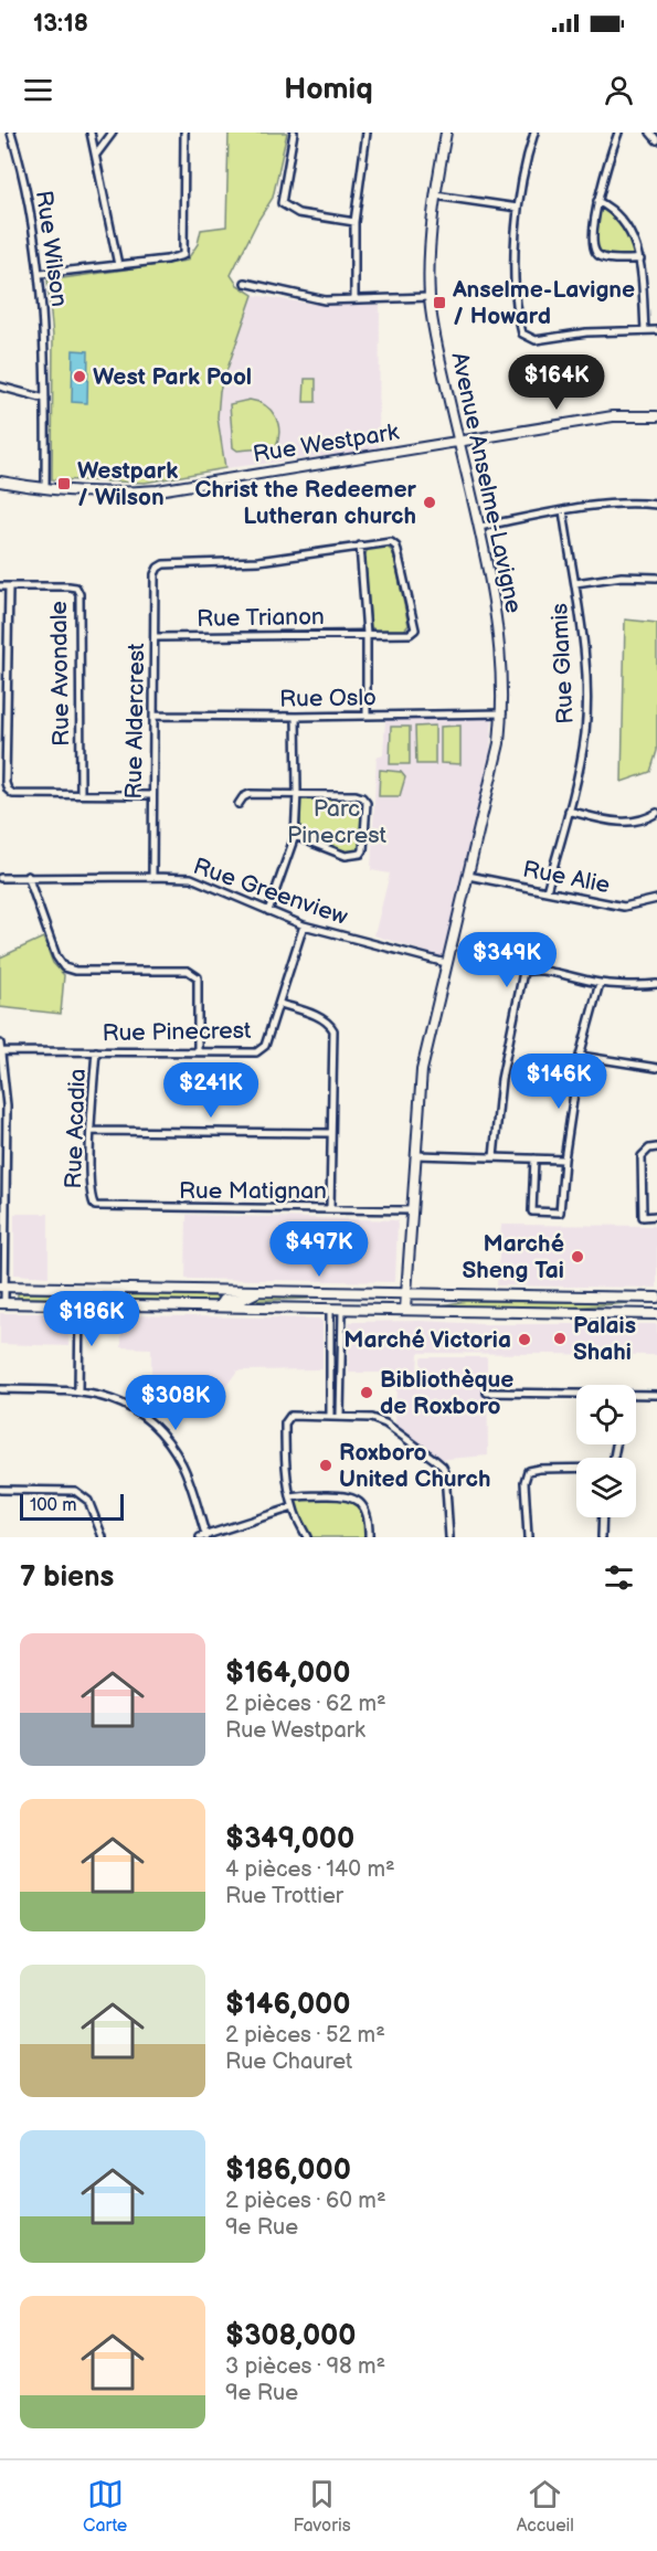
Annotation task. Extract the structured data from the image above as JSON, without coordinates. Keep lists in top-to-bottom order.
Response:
{
  "streets": {
    "street": [
      "Rue Wilson",
      "Rue Westpark",
      "Avenue Anselme-Lavigne",
      "Rue Trianon",
      "Rue Glamis",
      "Rue Avondale",
      "Rue Oslo",
      "Rue Aldercrest",
      "Rue Alie",
      "Rue Greenview",
      "Rue Pinecrest",
      "Rue Acadia",
      "Rue Matignan"
    ]
  },
  "crossings": [
    ["Rue Wilson", "Rue Westpark"],
    ["Rue Westpark", "Avenue Anselme-Lavigne"],
    ["Avenue Anselme-Lavigne", "Rue Oslo"],
    ["Avenue Anselme-Lavigne", "Rue Alie"],
    ["Avenue Anselme-Lavigne", "Rue Greenview"],
    ["Avenue Anselme-Lavigne", "Rue Matignan"],
    ["Rue Trianon", "Rue Aldercrest"],
    ["Rue Glamis", "Rue Alie"],
    ["Rue Oslo", "Rue Aldercrest"],
    ["Rue Aldercrest", "Rue Greenview"],
    ["Rue Greenview", "Rue Pinecrest"],
    ["Rue Pinecrest", "Rue Acadia"],
    ["Rue Acadia", "Rue Matignan"]
  ],
  "parks": ["Parc Pinecrest"],
  "places": {
    "transit": ["Anselme-Lavigne / Howard", "Westpark / Wilson"],
    "other": [
      "West Park Pool",
      "Christ the Redeemer Lutheran church",
      "Marché Sheng Tai",
      "Palais Shahi",
      "Marché Victoria",
      "Bibliothèque de Roxboro",
      "Roxboro United Church"
    ]
  },
  "scale_bar": "100 m",
  "page": {
    "status": "13:18",
    "header": "Homiq",
    "price": [
      "$164K",
      "$349K",
      "$146K",
      "$241K",
      "$497K",
      "$186K",
      "$308K"
    ],
    "scale": "100 m",
    "heading": "7 biens",
    "list": [
      {
        "name": "$164,000",
        "note": "2 pièces · 62 m² · Rue Westpark"
      },
      {
        "name": "$349,000",
        "note": "4 pièces · 140 m² · Rue Trottier"
      },
      {
        "name": "$146,000",
        "note": "2 pièces · 52 m² · Rue Chauret"
      },
      {
        "name": "$186,000",
        "note": "2 pièces · 60 m² · 9e Rue"
      },
      {
        "name": "$308,000",
        "note": "3 pièces · 98 m² · 9e Rue"
      }
    ],
    "tabs": ["Carte", "Favoris", "Accueil"]
  }
}
